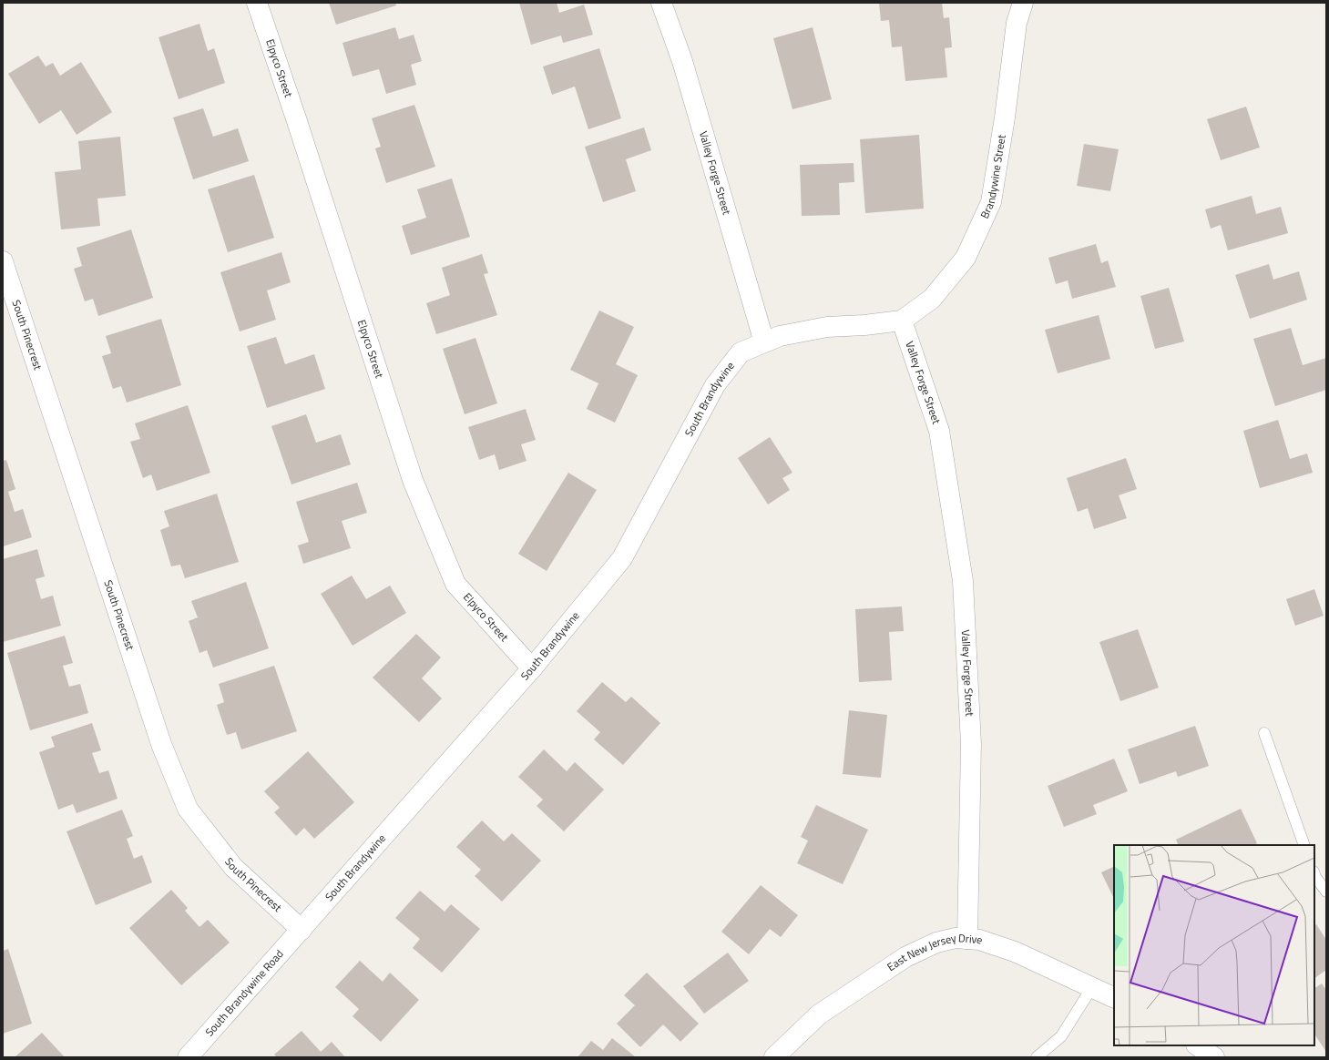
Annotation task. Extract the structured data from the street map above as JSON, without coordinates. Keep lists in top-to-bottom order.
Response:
{
  "streets": {
    "street": [
      "Elpyco Street",
      "Valley Forge Street",
      "Brandywine Street",
      "South Pinecrest",
      "South Brandywine",
      "East New Jersey Drive",
      "South Brandywine Road"
    ]
  },
  "crossings": [
    ["Elpyco Street", "South Brandywine"],
    ["Valley Forge Street", "Brandywine Street"],
    ["Valley Forge Street", "South Brandywine"],
    ["Valley Forge Street", "East New Jersey Drive"],
    ["South Pinecrest", "South Brandywine"],
    ["South Pinecrest", "South Brandywine Road"],
    ["South Brandywine", "South Brandywine Road"]
  ]
}
